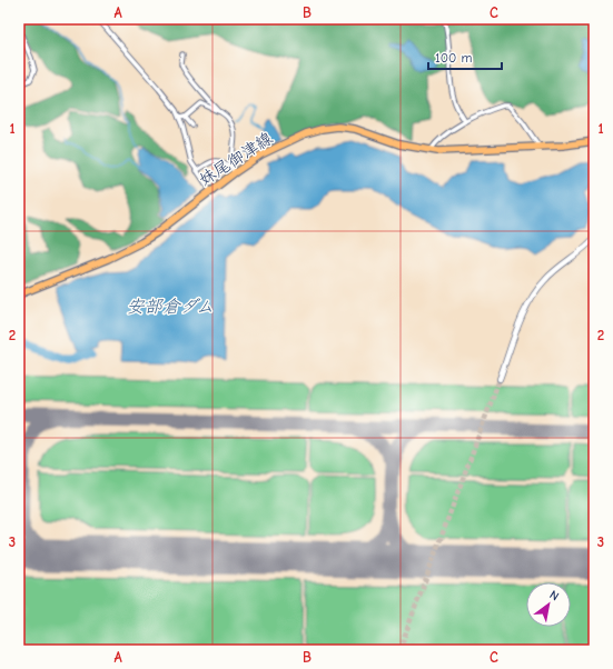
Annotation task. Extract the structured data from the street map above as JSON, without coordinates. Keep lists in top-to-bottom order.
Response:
{
  "streets": {
    "main road": ["妹尾御津線"]
  },
  "water": ["安部倉ダム"],
  "scale_bar": "100 m",
  "north": "top right",
  "grid": {
    "columns": ["A", "B", "C"],
    "rows": ["1", "2", "3"]
  }
}
